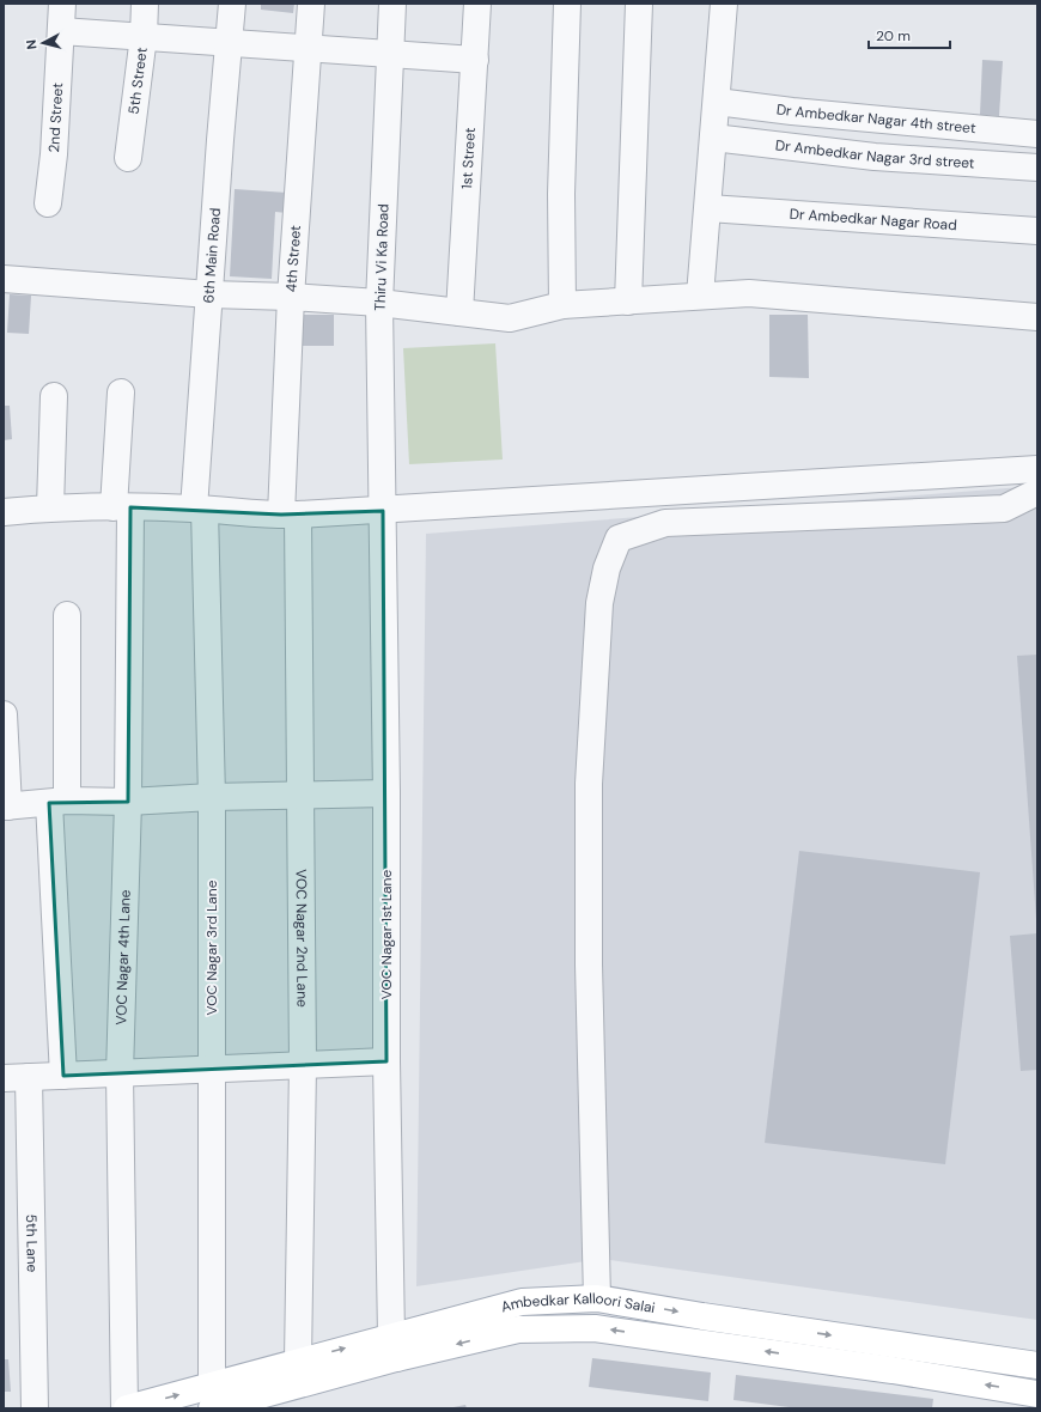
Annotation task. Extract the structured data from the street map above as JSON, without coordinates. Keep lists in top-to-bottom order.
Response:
{
  "streets": {
    "main road": ["Ambedkar Kalloori Salai"],
    "street": [
      "5th Street",
      "2nd Street",
      "Dr Ambedkar Nagar 4th street",
      "Dr Ambedkar Nagar 3rd street",
      "1st Street",
      "Dr Ambedkar Nagar Road",
      "6th Main Road",
      "Thiru Vi Ka Road",
      "4th Street",
      "VOC Nagar 1st Lane",
      "VOC Nagar 2nd Lane",
      "VOC Nagar 3rd Lane",
      "VOC Nagar 4th Lane",
      "5th Lane"
    ]
  },
  "crossings": [
    ["6th Main Road", "VOC Nagar 3rd Lane"],
    ["Thiru Vi Ka Road", "VOC Nagar 1st Lane"],
    ["4th Street", "VOC Nagar 2nd Lane"],
    ["VOC Nagar 1st Lane", "Ambedkar Kalloori Salai"],
    ["VOC Nagar 2nd Lane", "Ambedkar Kalloori Salai"],
    ["VOC Nagar 3rd Lane", "Ambedkar Kalloori Salai"],
    ["VOC Nagar 4th Lane", "Ambedkar Kalloori Salai"]
  ],
  "scale_bar": "20 m",
  "north": "left"
}
